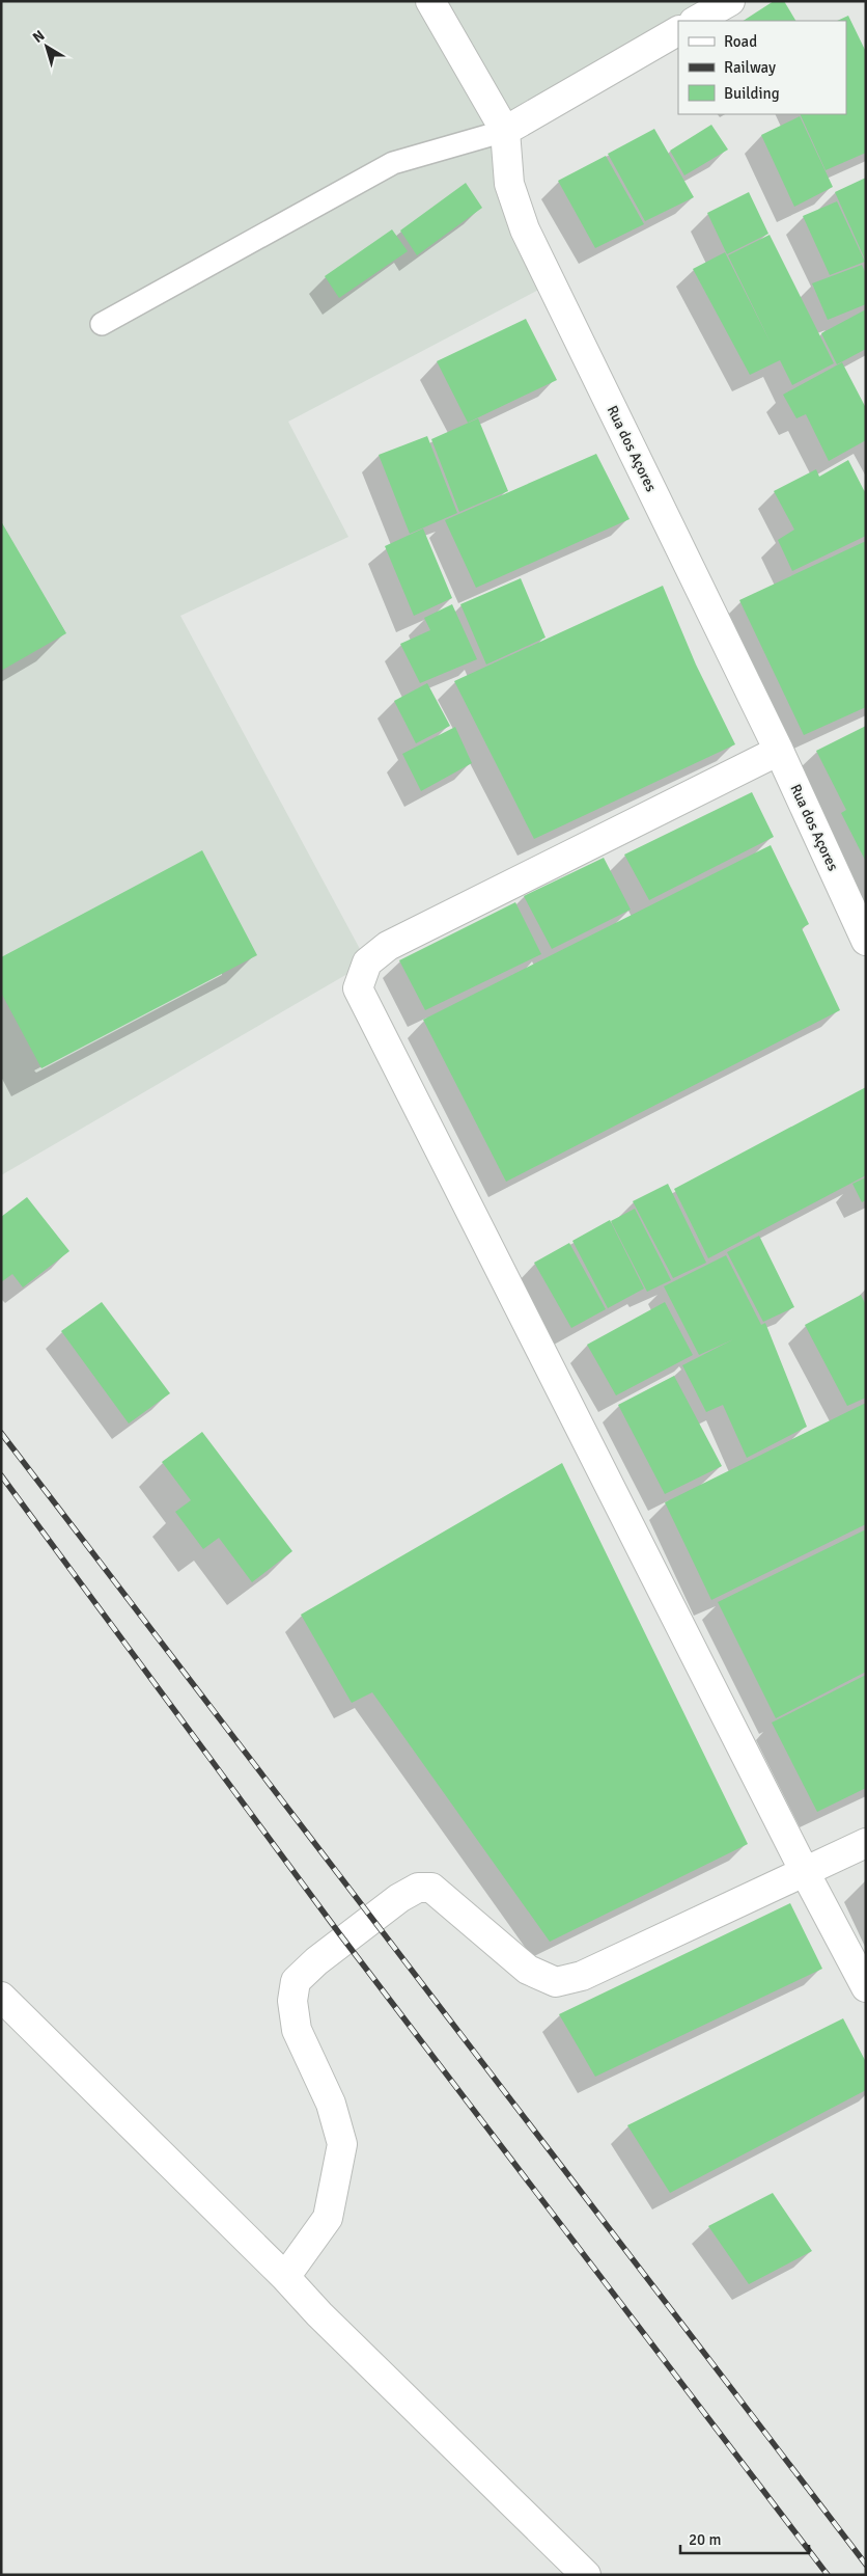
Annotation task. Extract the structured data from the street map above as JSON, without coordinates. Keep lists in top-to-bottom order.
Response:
{
  "streets": {
    "street": ["Rua dos Açores"]
  },
  "legend": ["Road", "Railway", "Building"],
  "scale_bar": "20 m",
  "north": "top left"
}
